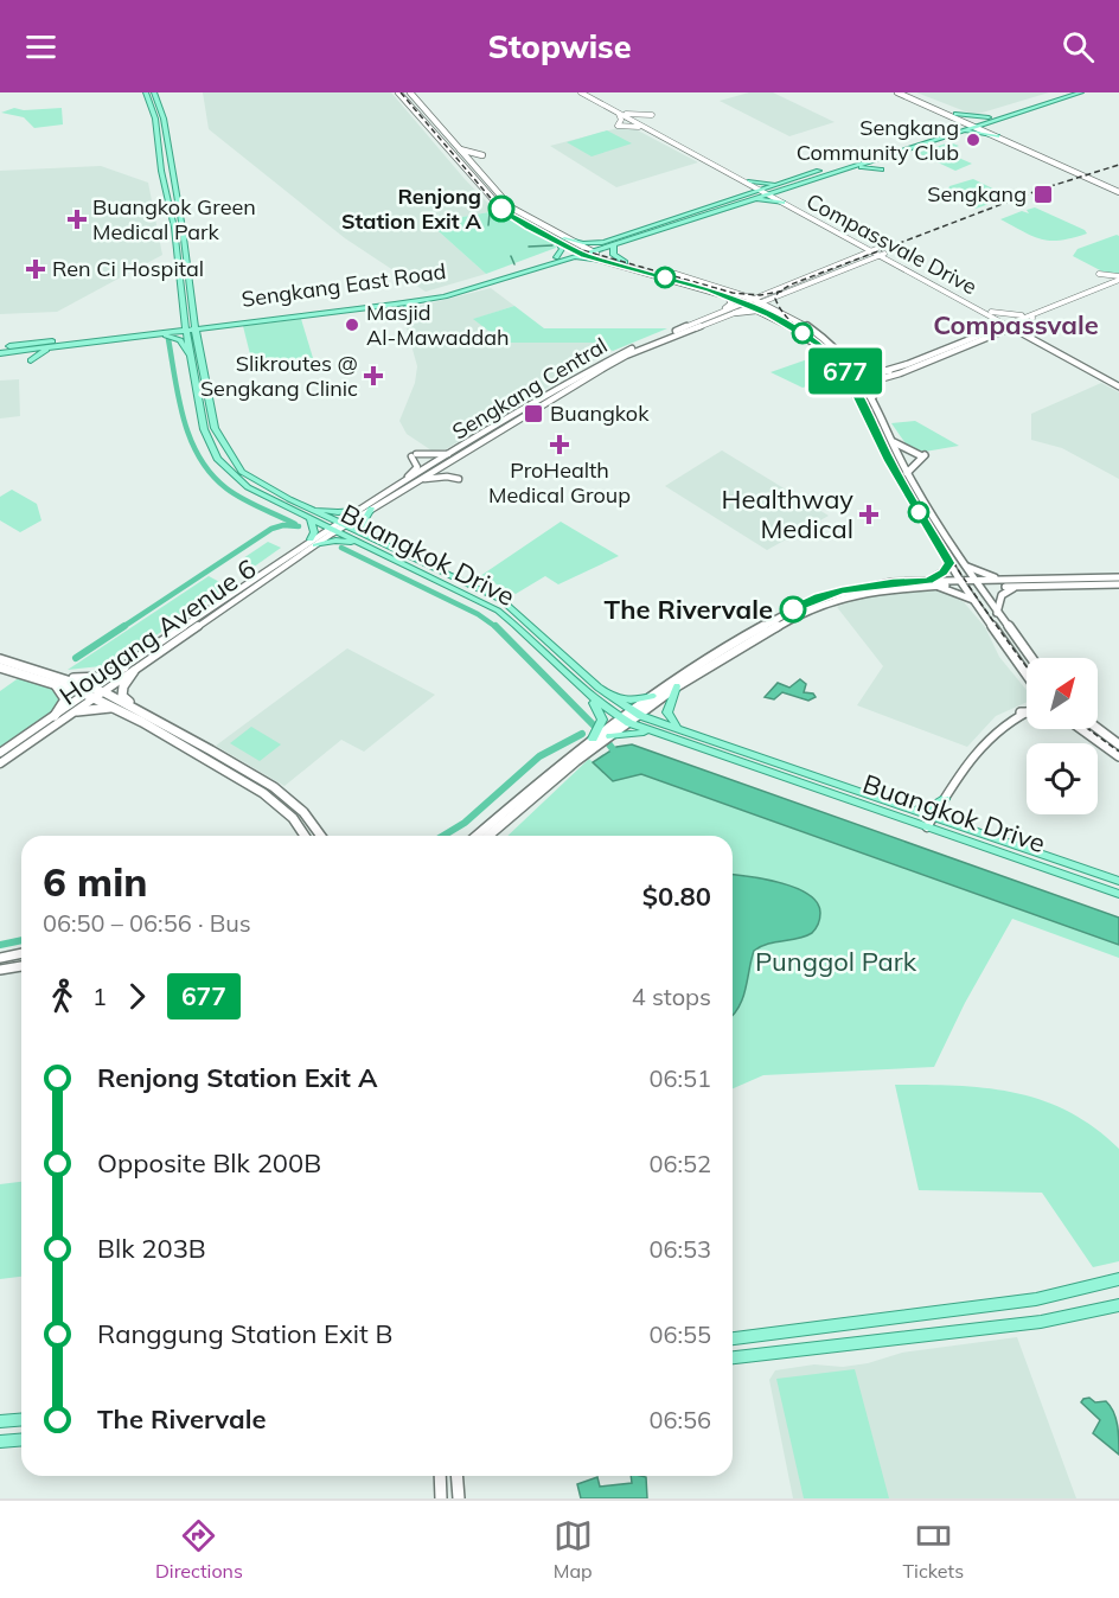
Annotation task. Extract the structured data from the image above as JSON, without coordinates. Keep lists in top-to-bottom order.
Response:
{
  "streets": {
    "main road": ["Sengkang East Road", "Buangkok Drive"],
    "street": ["Compassvale Drive", "Sengkang Central", "Hougang Avenue 6"]
  },
  "crossings": [
    ["Compassvale Drive", "Sengkang East Road"],
    ["Compassvale Drive", "Sengkang Central"],
    ["Sengkang East Road", "Buangkok Drive"],
    ["Sengkang Central", "Buangkok Drive"],
    ["Sengkang Central", "Hougang Avenue 6"],
    ["Buangkok Drive", "Hougang Avenue 6"]
  ],
  "districts": ["Compassvale"],
  "parks": ["Punggol Park"],
  "places": {
    "other": [
      "Sengkang Community Club",
      "Renjong Station Exit A",
      "Masjid Al-Mawaddah",
      "The Rivervale"
    ],
    "transit": ["Sengkang", "Buangkok"],
    "health": [
      "Buangkok Green Medical Park",
      "Ren Ci Hospital",
      "Slikroutes @ Sengkang Clinic",
      "ProHealth Medical Group",
      "Healthway Medical"
    ]
  },
  "lines": ["bus line 677"],
  "north": "top right",
  "page": {
    "header": "Stopwise",
    "on_map": "677",
    "heading": ["6 min", "06:50 – 06:56 · Bus", "$0.80"],
    "legs": ["1", "677", "4 stops"],
    "list": [
      {
        "name": "Renjong Station Exit A",
        "value": "06:51"
      },
      {
        "name": "Opposite Blk 200B",
        "value": "06:52"
      },
      {
        "name": "Blk 203B",
        "value": "06:53"
      },
      {
        "name": "Ranggung Station Exit B",
        "value": "06:55"
      },
      {
        "name": "The Rivervale",
        "value": "06:56"
      }
    ],
    "tabs": ["Directions", "Map", "Tickets"]
  }
}
